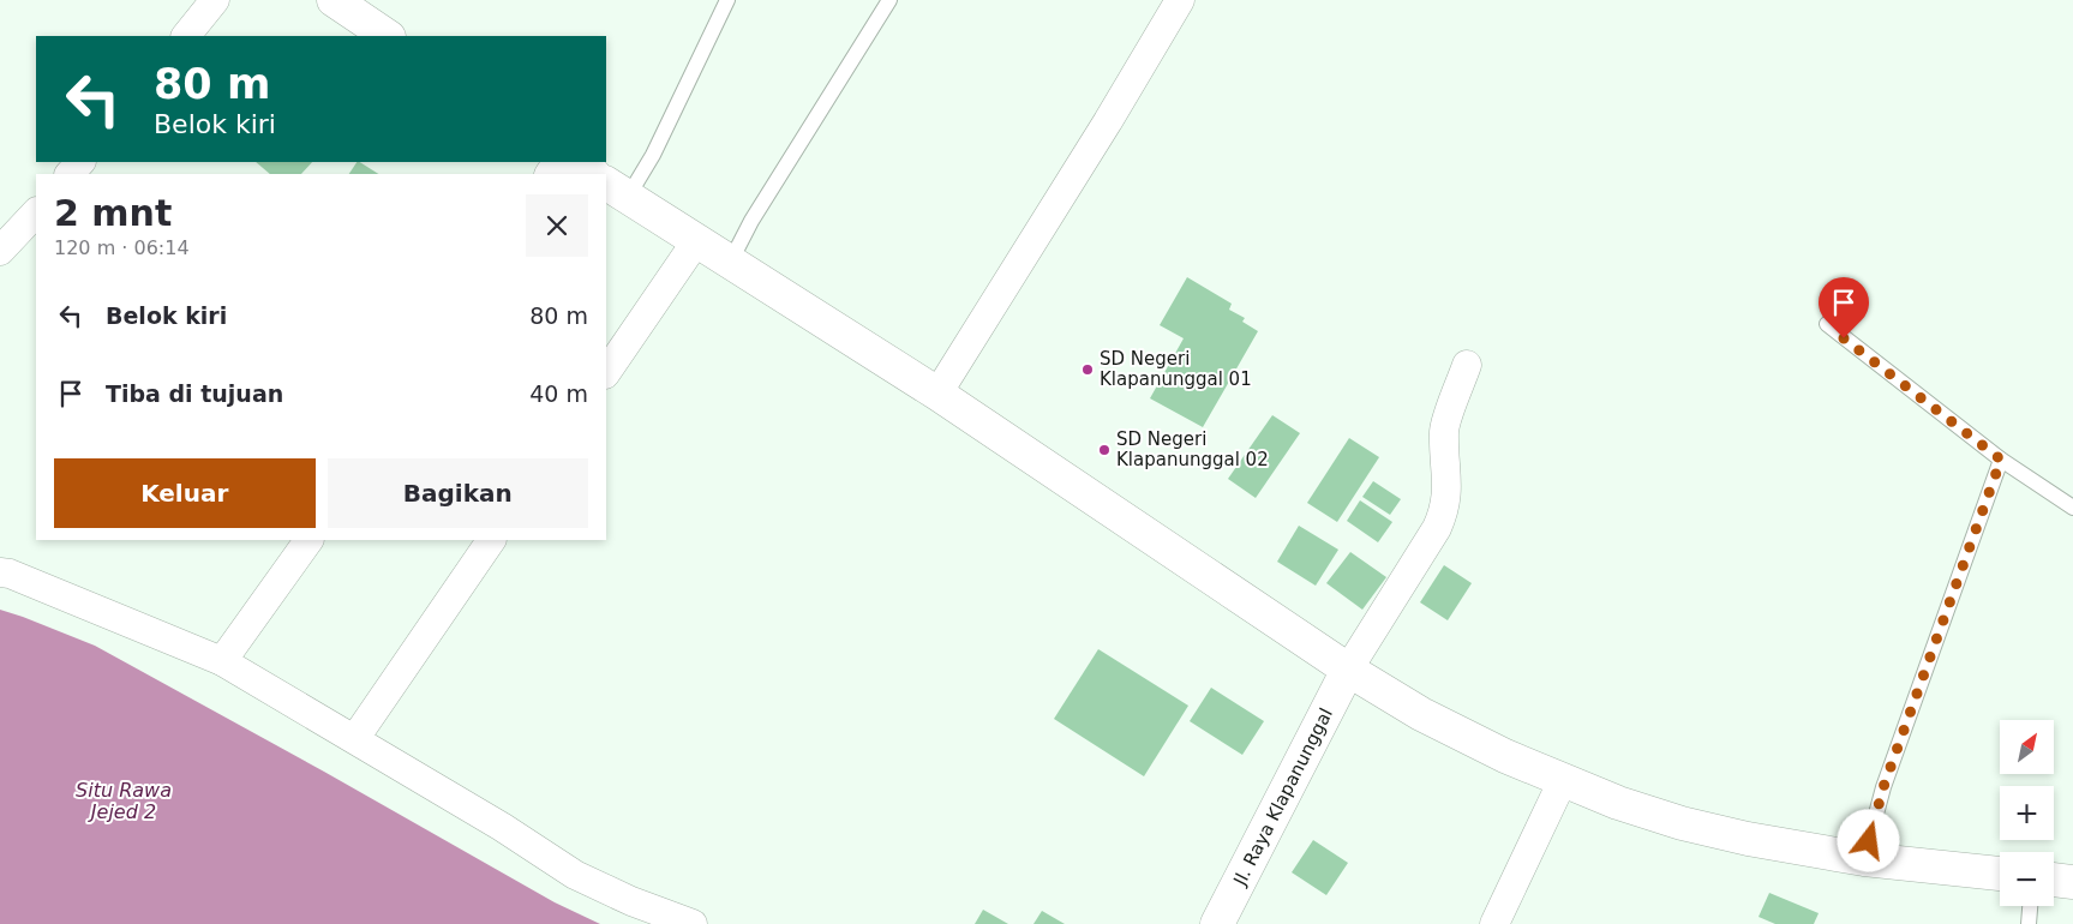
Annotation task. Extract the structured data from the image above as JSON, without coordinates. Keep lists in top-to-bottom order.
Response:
{
  "streets": {
    "main road": ["Jl. Raya Klapanunggal"]
  },
  "water": ["Situ Rawa Jejed 2"],
  "places": ["SD Negeri Klapanunggal 01", "SD Negeri Klapanunggal 02"],
  "north": "top right",
  "page": {
    "turn": ["80 m", "Belok kiri"],
    "heading": ["2 mnt", "120 m · 06:14"],
    "list": [
      {
        "name": "Belok kiri",
        "value": "80 m"
      },
      {
        "name": "Tiba di tujuan",
        "value": "40 m"
      }
    ],
    "buttons": ["Keluar", "Bagikan"],
    "map_buttons": ["+", "−"]
  }
}
